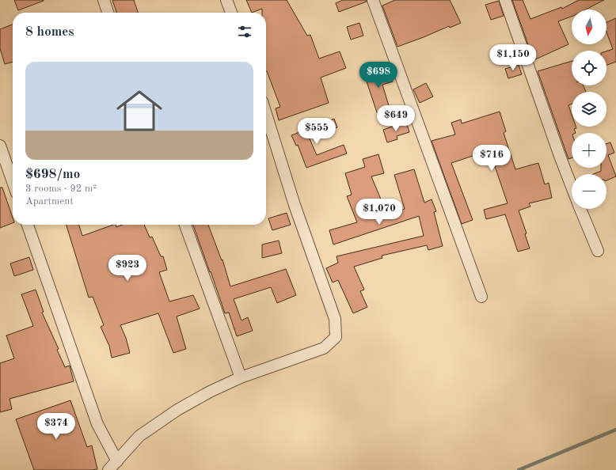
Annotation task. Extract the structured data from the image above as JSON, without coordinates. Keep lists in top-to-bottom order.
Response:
{
  "north": "bottom",
  "page": {
    "map_buttons": ["+", "−"],
    "heading": "8 homes",
    "price": [
      "$1,150",
      "$698",
      "$649",
      "$555",
      "$716",
      "$1,070",
      "$923",
      "$374"
    ],
    "list": [
      {
        "name": "$698/mo",
        "note": "3 rooms · 92 m² · Apartment"
      }
    ]
  }
}
